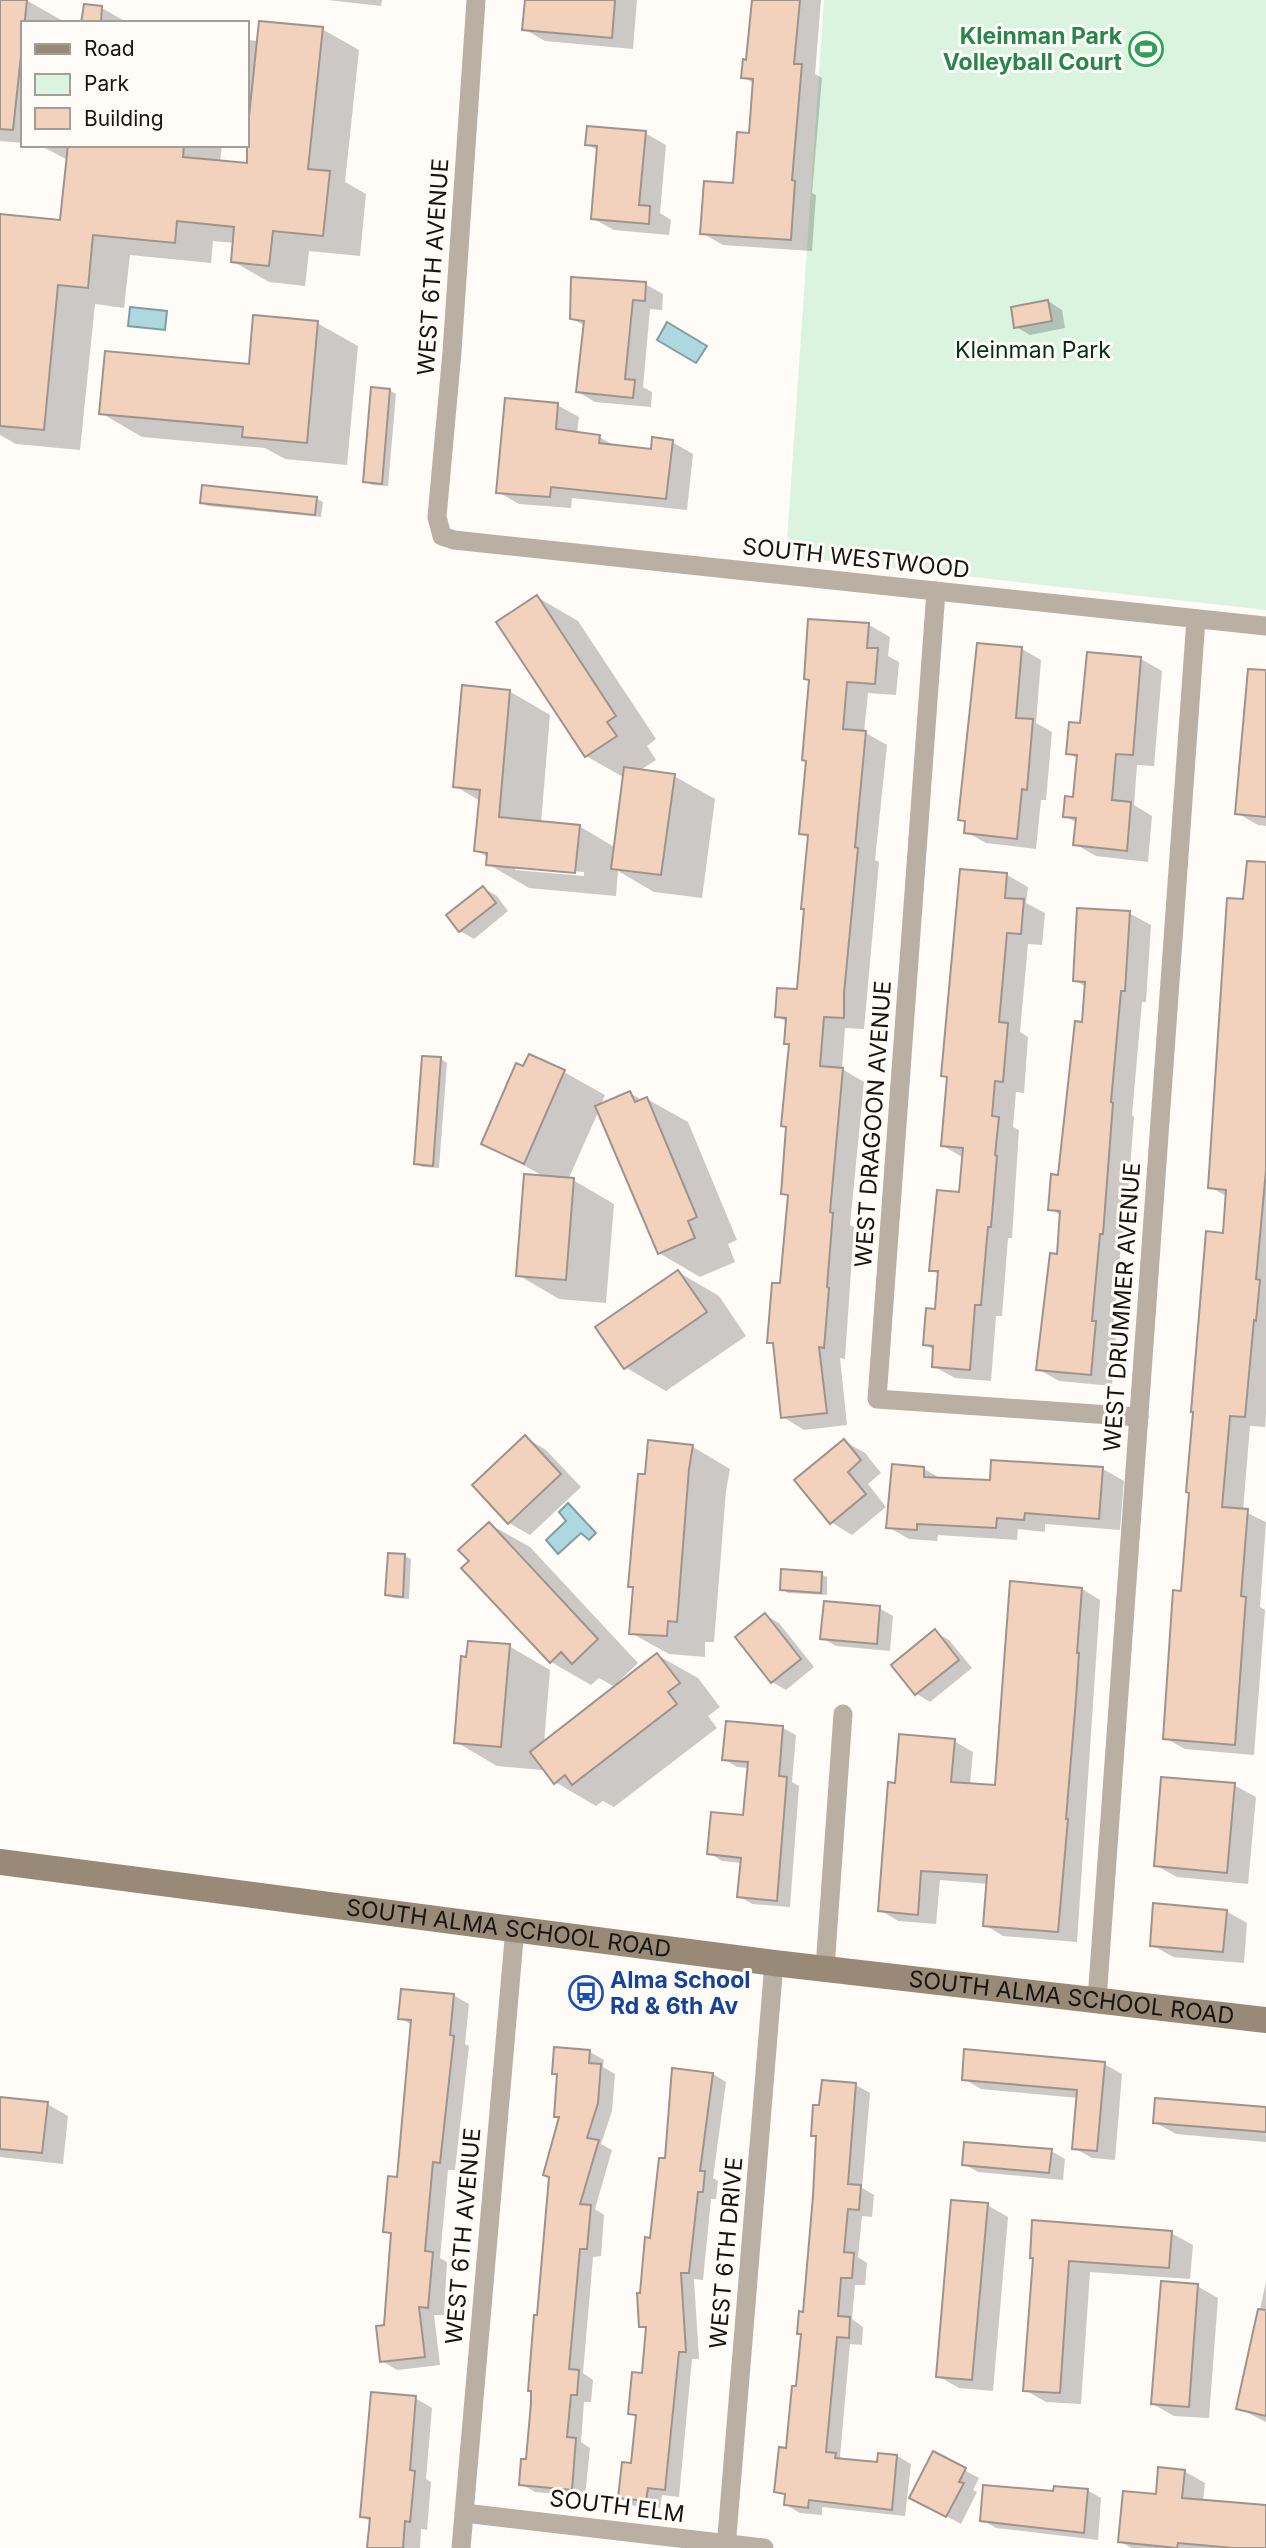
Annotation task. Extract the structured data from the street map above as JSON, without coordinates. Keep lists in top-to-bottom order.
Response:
{
  "streets": {
    "main road": ["SOUTH ALMA SCHOOL ROAD"],
    "street": [
      "WEST 6TH AVENUE",
      "SOUTH WESTWOOD",
      "WEST DRAGOON AVENUE",
      "WEST DRUMMER AVENUE",
      "WEST 6TH DRIVE",
      "SOUTH ELM"
    ]
  },
  "crossings": [
    ["WEST 6TH AVENUE", "SOUTH WESTWOOD"],
    ["WEST 6TH AVENUE", "SOUTH ALMA SCHOOL ROAD"],
    ["WEST 6TH AVENUE", "SOUTH ELM"],
    ["SOUTH WESTWOOD", "WEST DRAGOON AVENUE"],
    ["SOUTH WESTWOOD", "WEST DRUMMER AVENUE"],
    ["WEST DRAGOON AVENUE", "WEST DRUMMER AVENUE"],
    ["WEST DRUMMER AVENUE", "SOUTH ALMA SCHOOL ROAD"],
    ["SOUTH ALMA SCHOOL ROAD", "WEST 6TH DRIVE"],
    ["WEST 6TH DRIVE", "SOUTH ELM"]
  ],
  "parks": ["Kleinman Park"],
  "places": {
    "sports": ["Kleinman Park Volleyball Court"],
    "bus stop": ["Alma School Rd & 6th Av"]
  },
  "legend": ["Road", "Park", "Building"]
}
